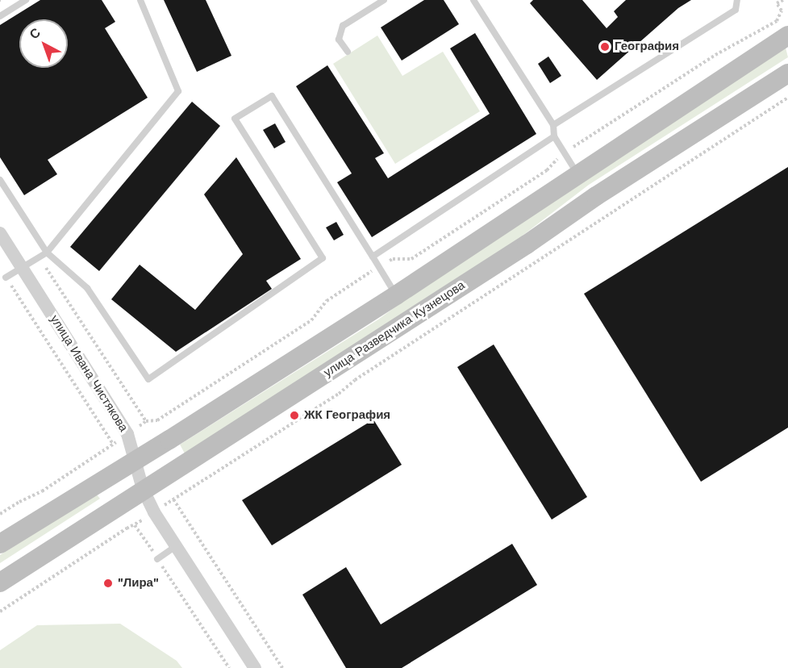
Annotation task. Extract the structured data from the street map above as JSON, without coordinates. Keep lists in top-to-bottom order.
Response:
{
  "streets": {
    "main road": ["улица Разведчика Кузнецова"],
    "street": ["улица Ивана Чистякова"]
  },
  "crossings": [
    ["улица Разведчика Кузнецова", "улица Ивана Чистякова"]
  ],
  "places": ["География", "ЖК География", "\"Лира\""],
  "north": "top left"
}
